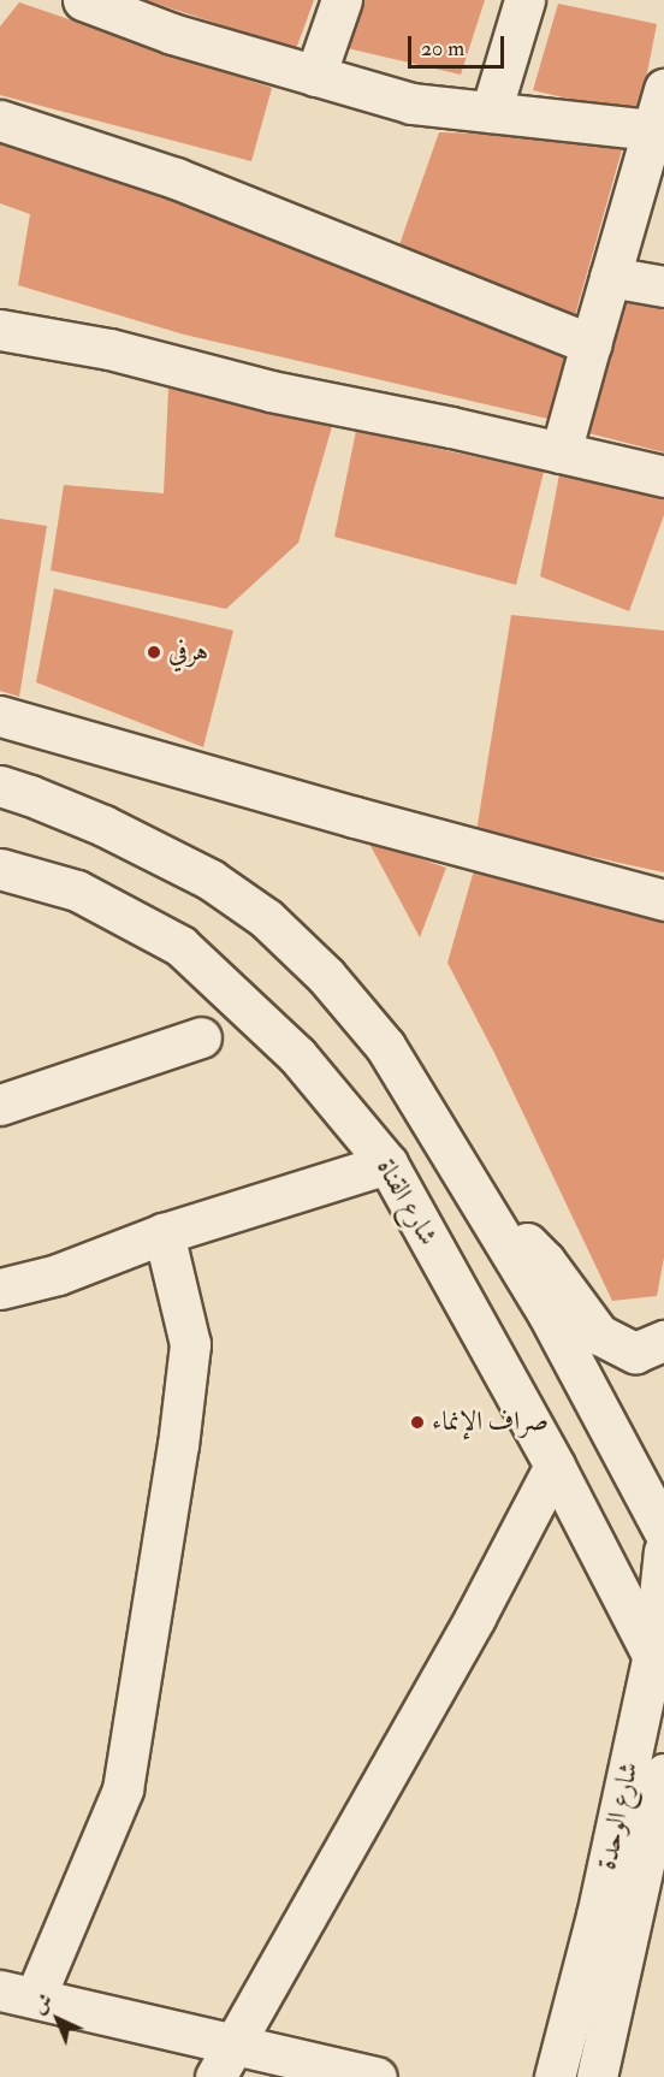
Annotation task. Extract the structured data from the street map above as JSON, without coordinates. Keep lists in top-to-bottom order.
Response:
{
  "streets": {
    "street": ["شارع القناة", "شارع الوحدة"]
  },
  "crossings": [
    ["شارع القناة", "شارع الوحدة"]
  ],
  "places": ["هرفي", "صراف الإنماء"],
  "scale_bar": "20 m",
  "north": "top left"
}
